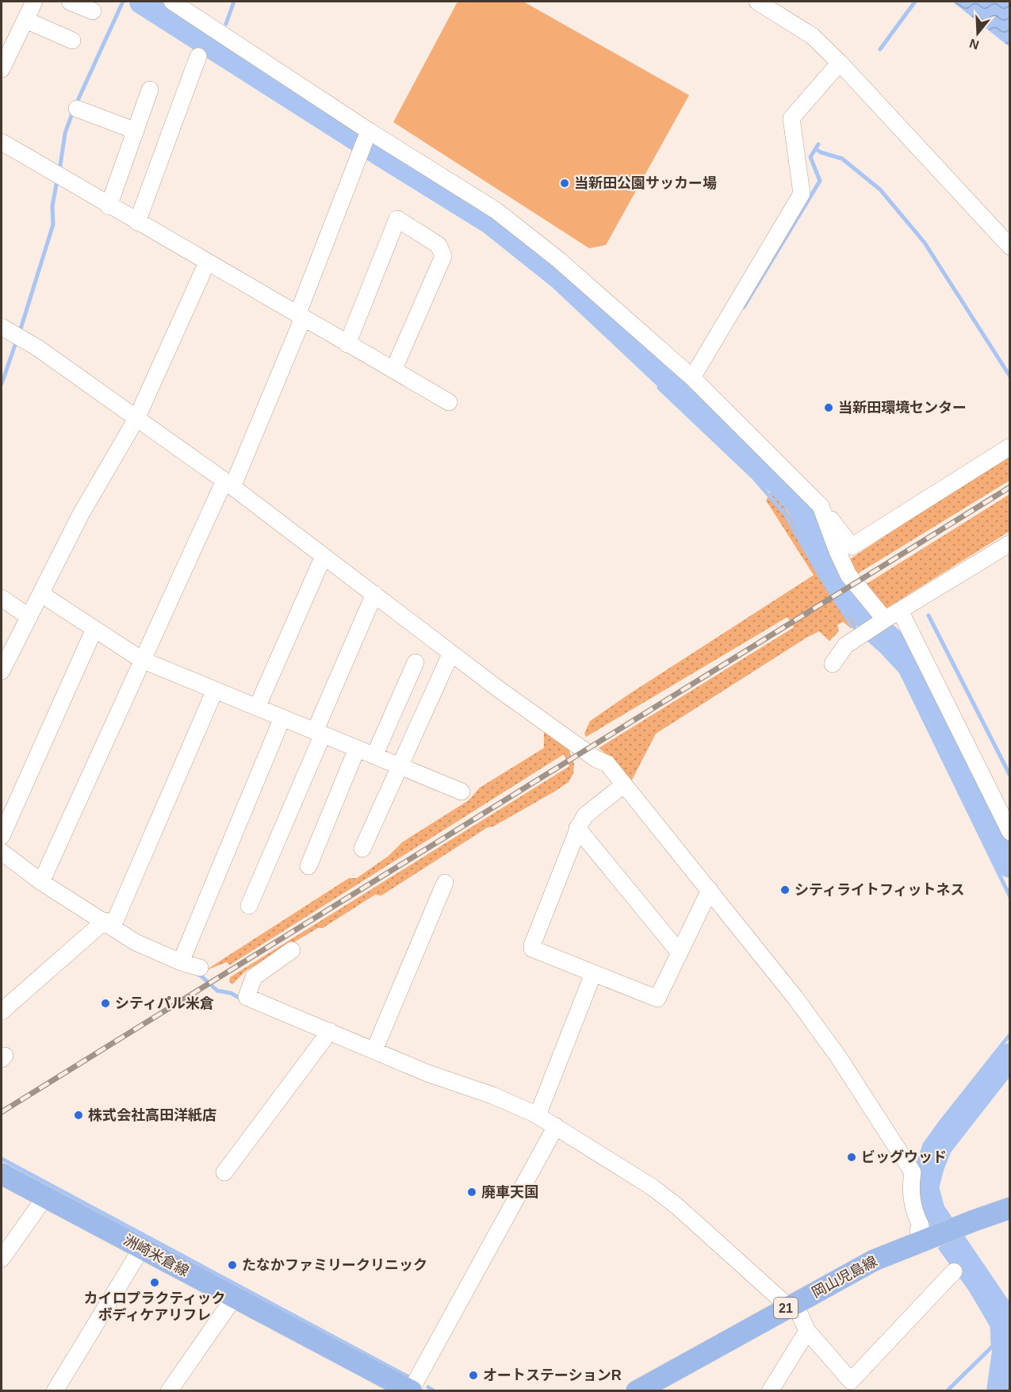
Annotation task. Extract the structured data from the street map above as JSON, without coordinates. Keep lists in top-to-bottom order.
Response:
{
  "streets": {
    "main road": ["洲崎米倉線", "岡山児島線", "21"]
  },
  "places": [
    "当新田公園サッカー場",
    "当新田環境センター",
    "シティライトフィットネス",
    "シティパル米倉",
    "株式会社高田洋紙店",
    "ビッグウッド",
    "廃車天国",
    "たなかファミリークリニック",
    "カイロプラクティック ボディケアリフレ",
    "オートステーションR"
  ],
  "north": "bottom"
}
